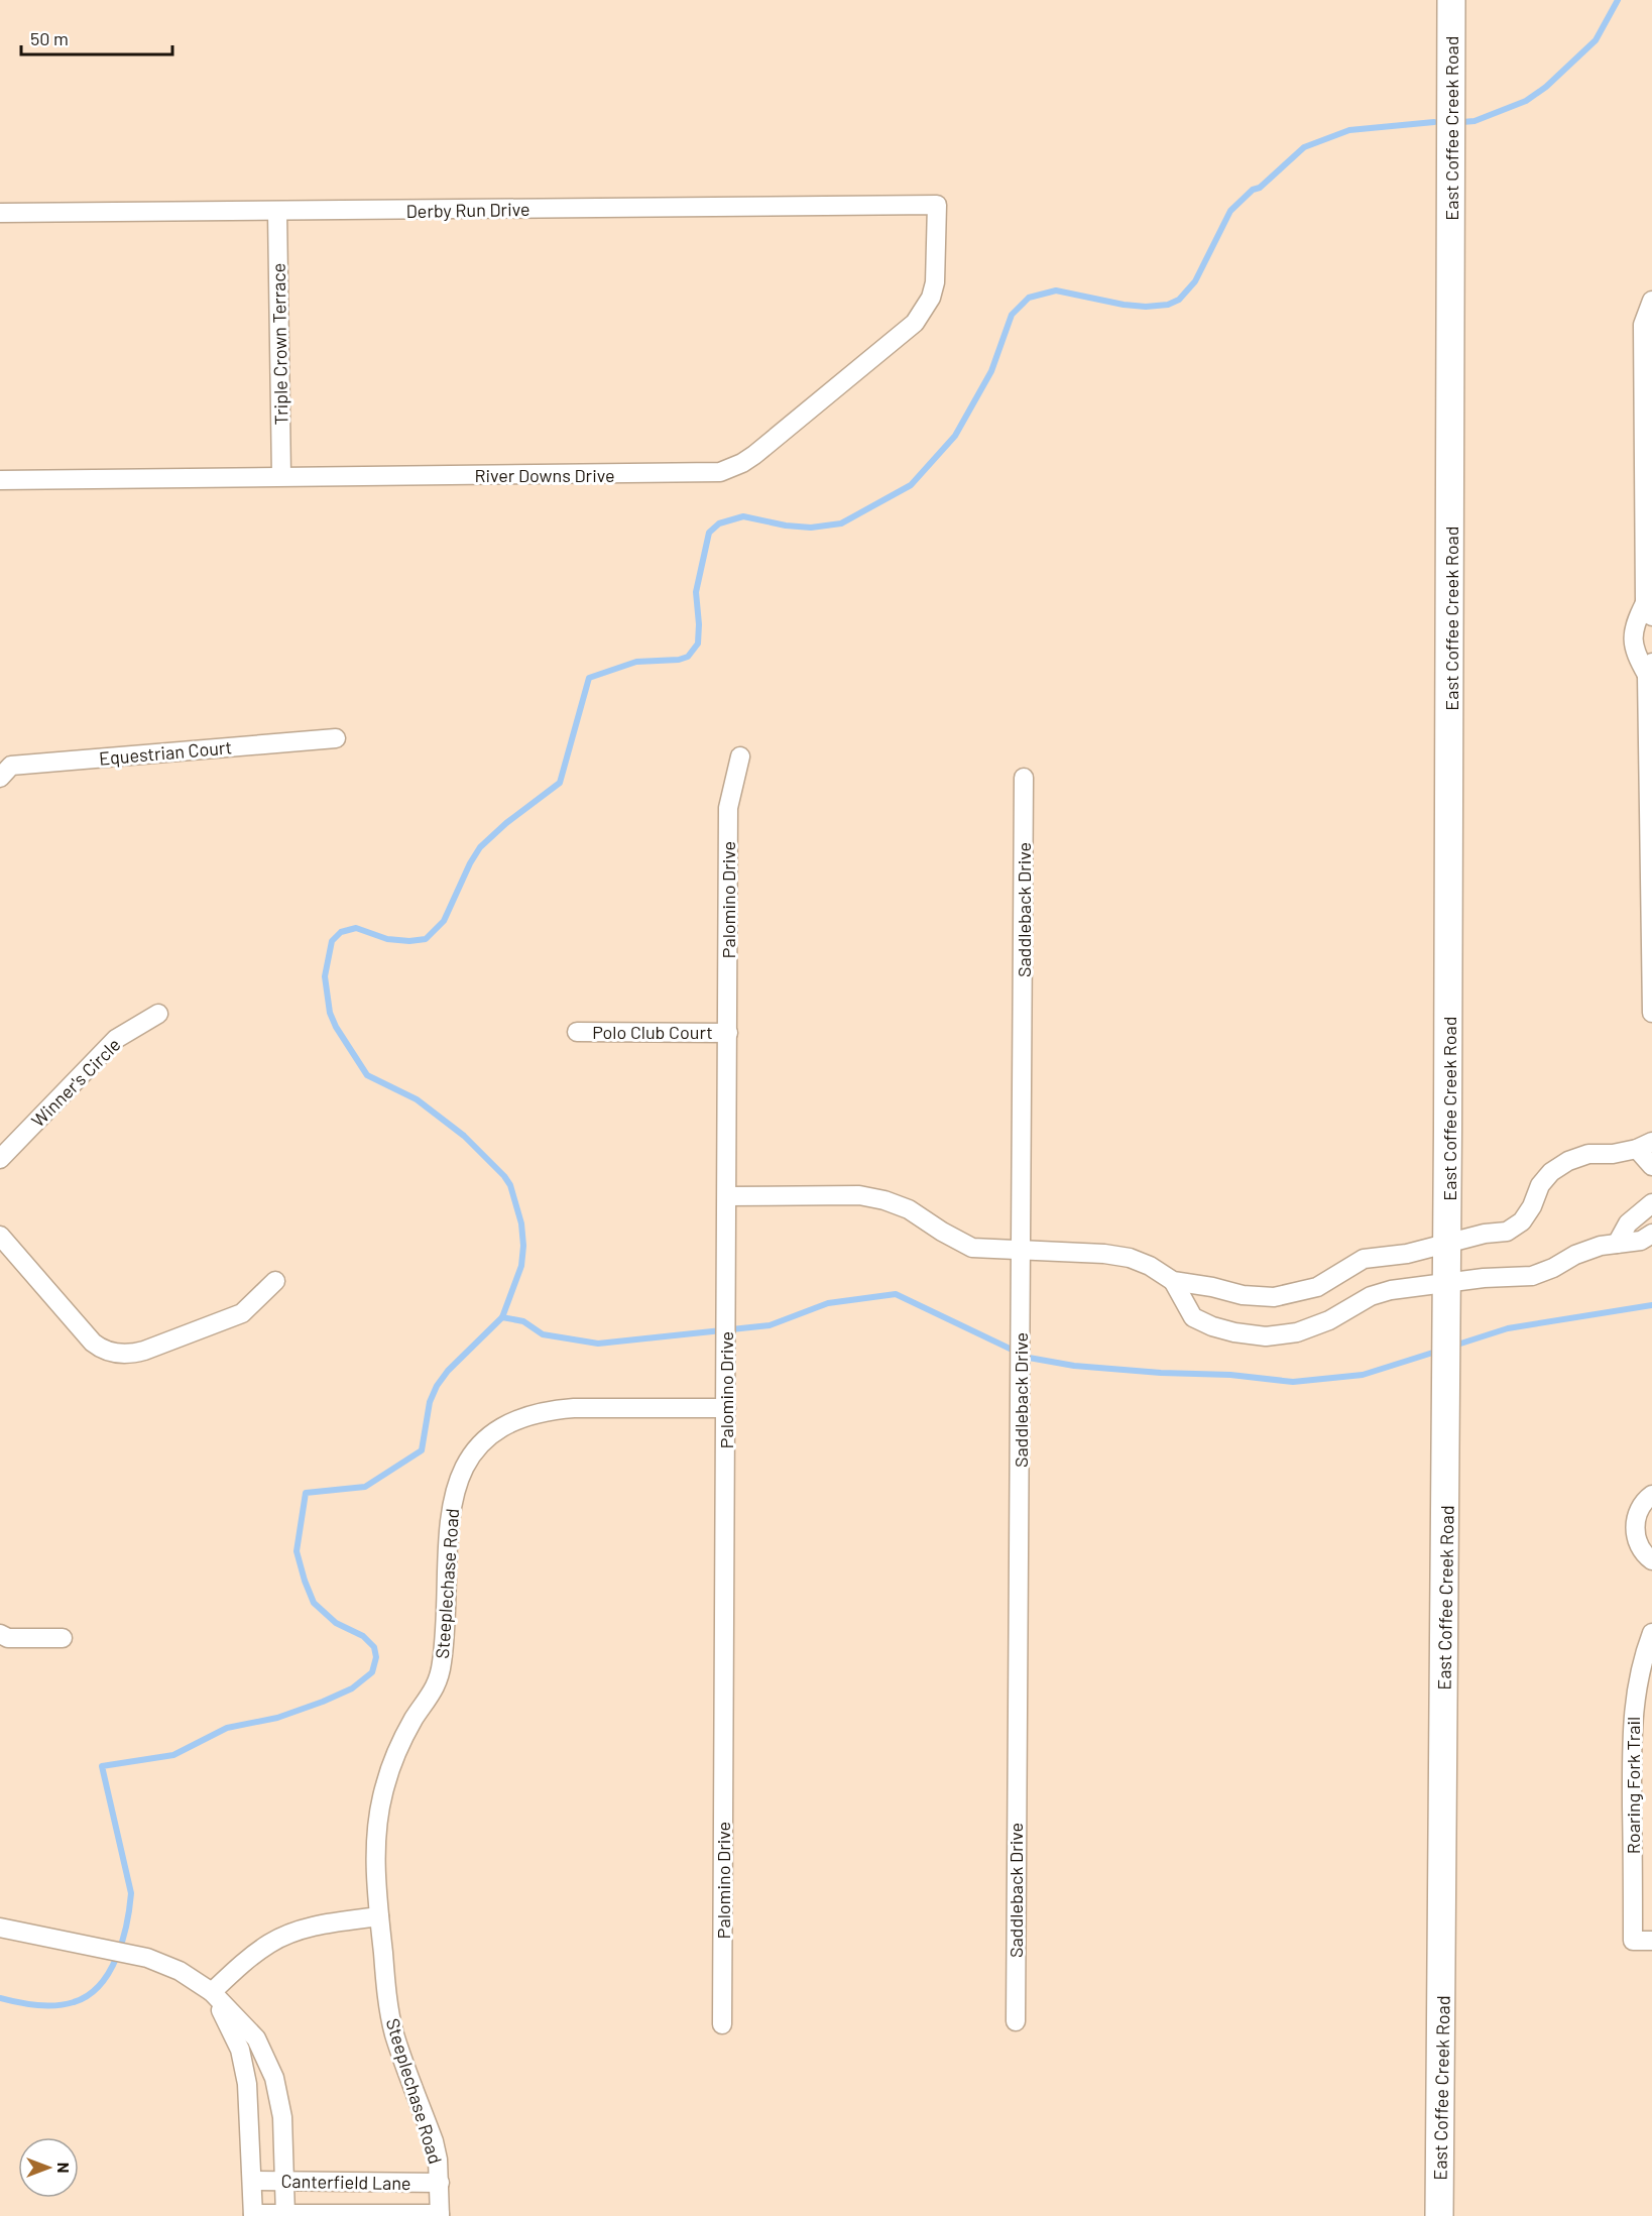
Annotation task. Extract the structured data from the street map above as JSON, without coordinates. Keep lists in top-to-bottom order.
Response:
{
  "streets": {
    "street": [
      "East Coffee Creek Road",
      "Derby Run Drive",
      "Triple Crown Terrace",
      "River Downs Drive",
      "Equestrian Court",
      "Palomino Drive",
      "Saddleback Drive",
      "Polo Club Court",
      "Winner's Circle",
      "Steeplechase Road",
      "Roaring Fork Trail",
      "Canterfield Lane"
    ]
  },
  "crossings": [
    ["Derby Run Drive", "Triple Crown Terrace"],
    ["Derby Run Drive", "River Downs Drive"],
    ["Triple Crown Terrace", "River Downs Drive"],
    ["Palomino Drive", "Polo Club Court"],
    ["Palomino Drive", "Steeplechase Road"],
    ["Steeplechase Road", "Canterfield Lane"]
  ],
  "scale_bar": "50 m",
  "north": "right"
}
